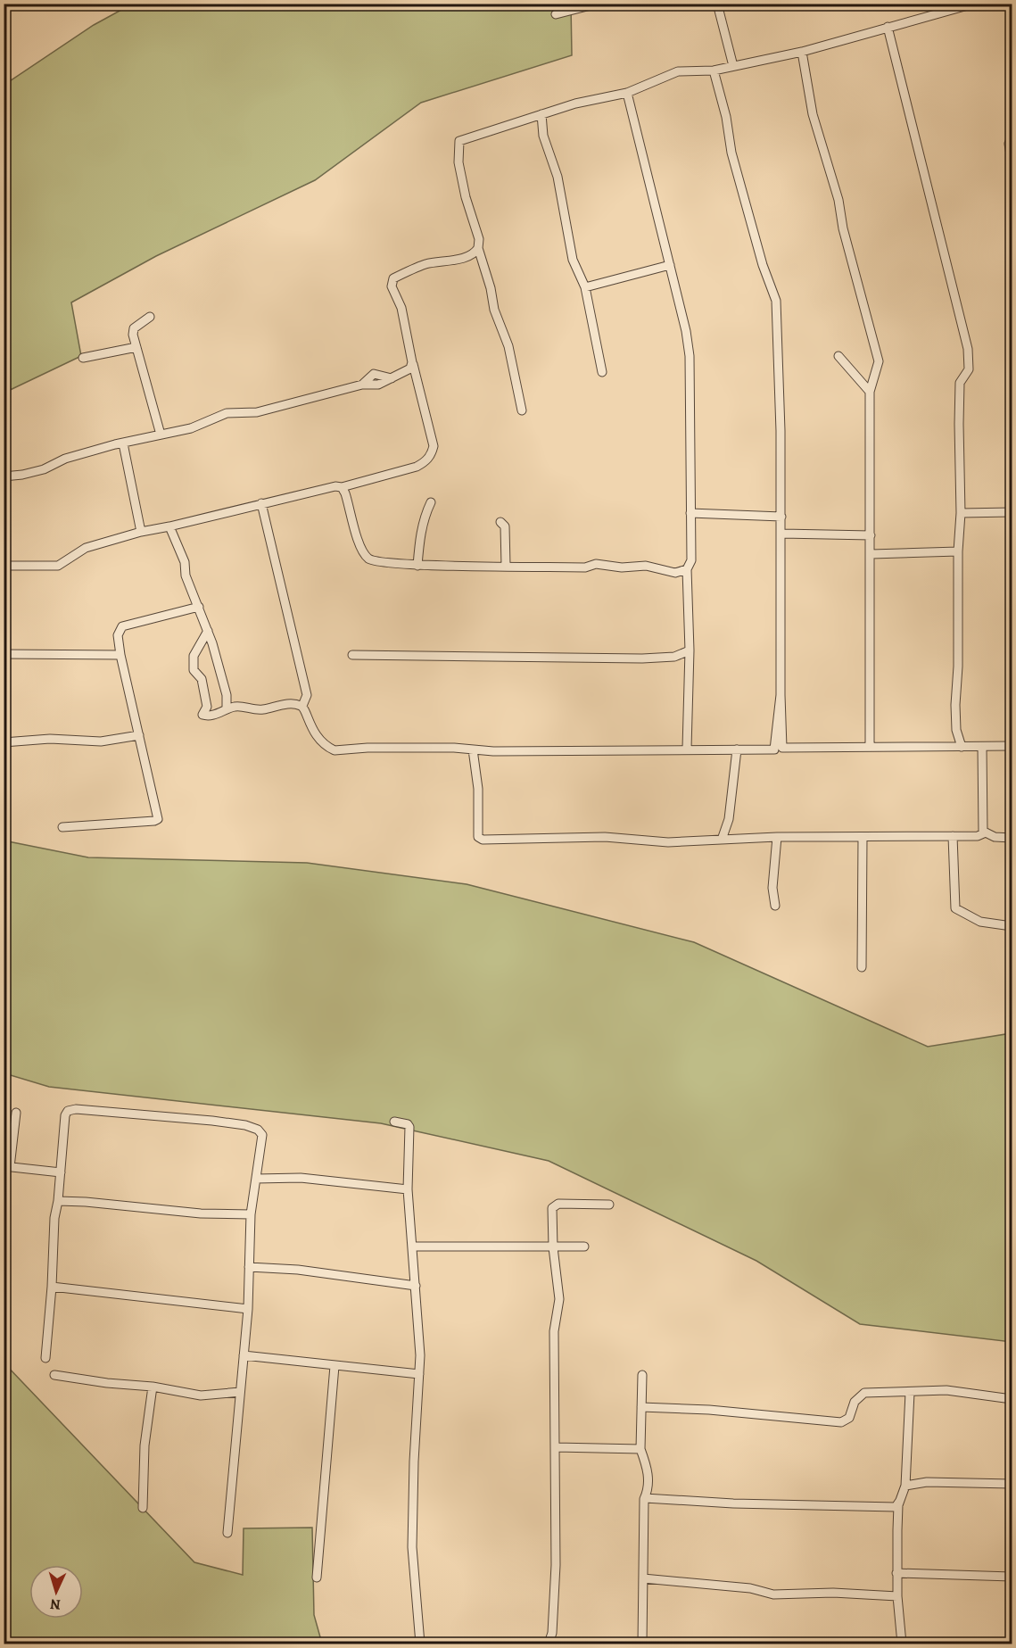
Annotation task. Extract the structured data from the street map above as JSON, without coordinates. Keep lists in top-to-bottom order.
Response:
{
  "north": "bottom"
}
